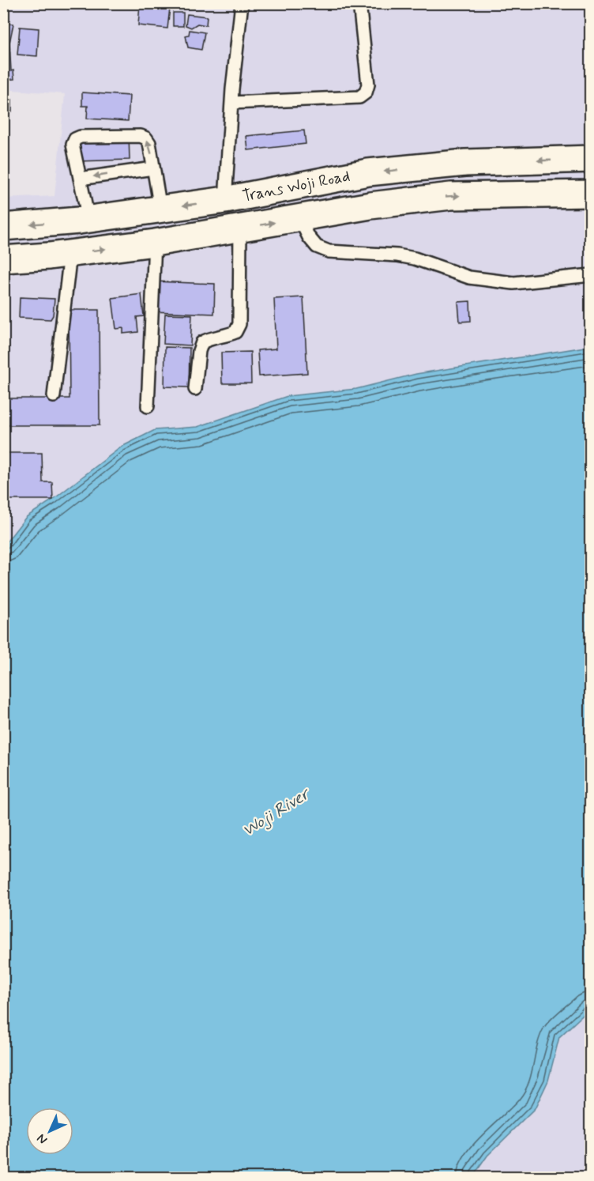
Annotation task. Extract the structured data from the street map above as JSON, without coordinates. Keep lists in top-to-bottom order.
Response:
{
  "streets": {
    "main road": ["Trans Woji Road"]
  },
  "water": ["Woji River"],
  "north": "bottom left"
}
